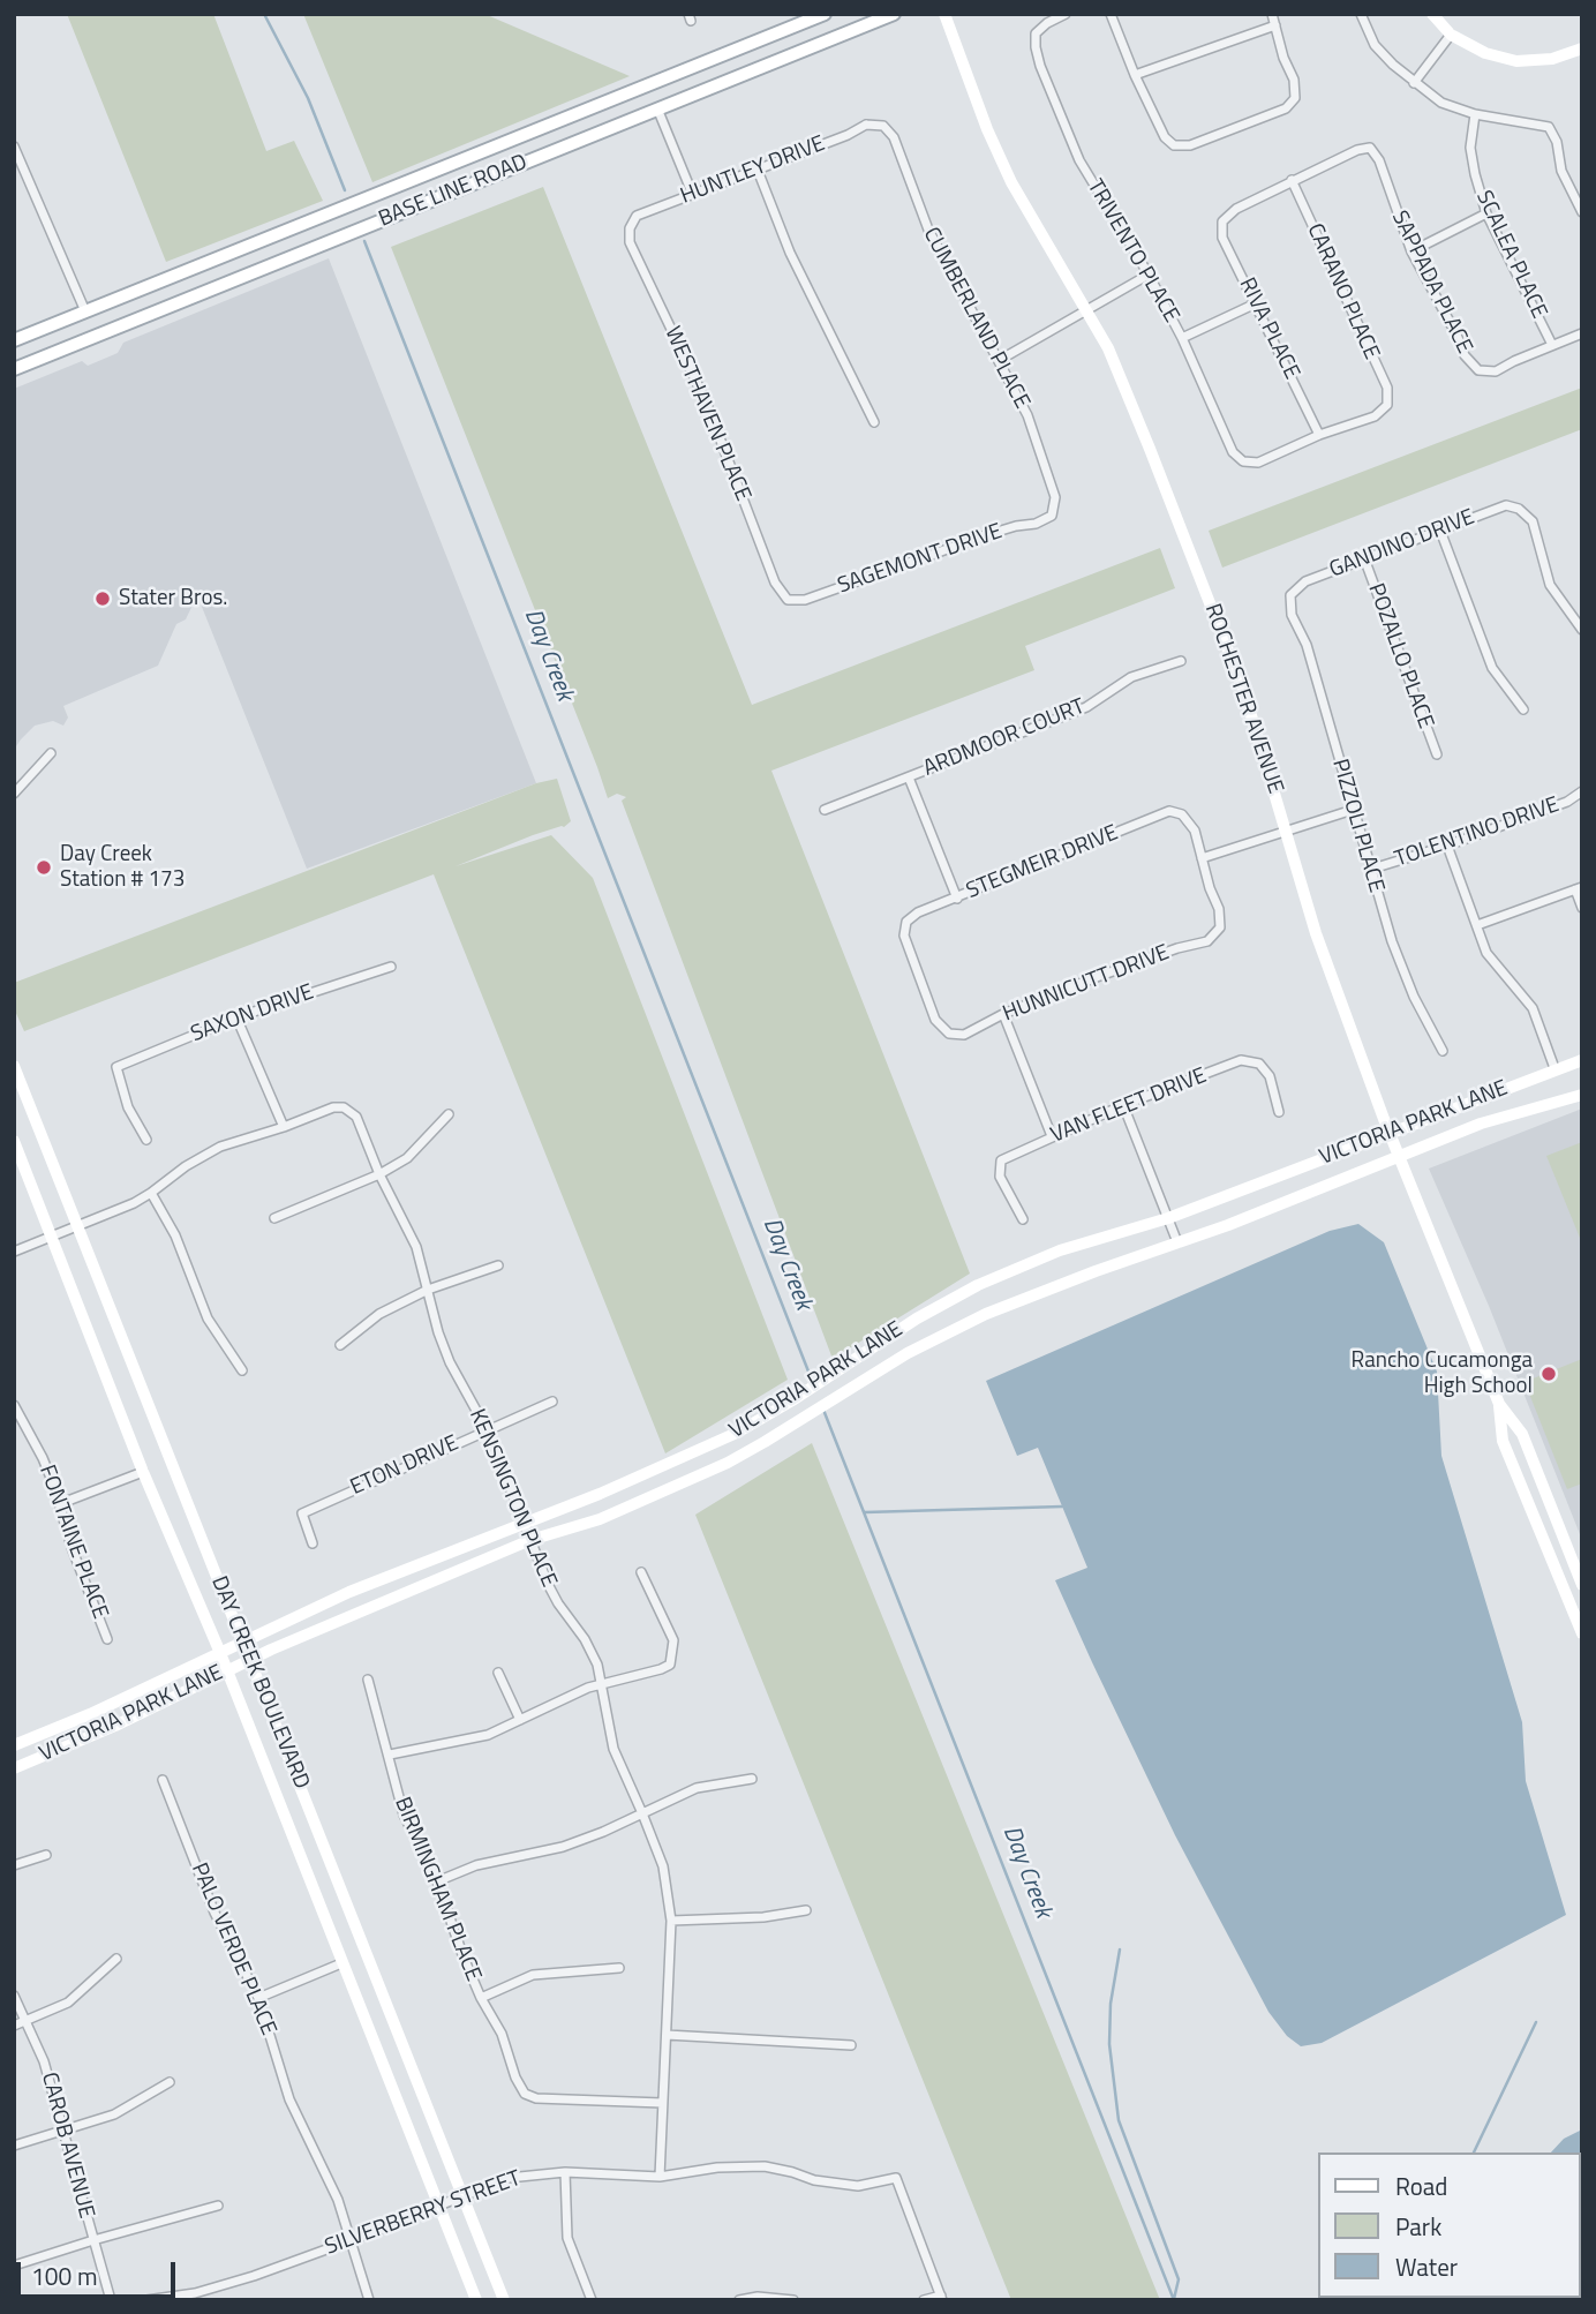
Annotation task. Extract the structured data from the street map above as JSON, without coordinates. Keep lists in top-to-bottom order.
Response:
{
  "streets": {
    "main road": [
      "BASE LINE ROAD",
      "ROCHESTER AVENUE",
      "VICTORIA PARK LANE",
      "DAY CREEK BOULEVARD"
    ],
    "street": [
      "HUNTLEY DRIVE",
      "TRIVENTO PLACE",
      "SCALEA PLACE",
      "SAPPADA PLACE",
      "CARANO PLACE",
      "CUMBERLAND PLACE",
      "RIVA PLACE",
      "WESTHAVEN PLACE",
      "GANDINO DRIVE",
      "SAGEMONT DRIVE",
      "POZALLO PLACE",
      "ARDMOOR COURT",
      "PIZZOLI PLACE",
      "TOLENTINO DRIVE",
      "STEGMEIR DRIVE",
      "HUNNICUTT DRIVE",
      "SAXON DRIVE",
      "VAN FLEET DRIVE",
      "ETON DRIVE",
      "KENSINGTON PLACE",
      "FONTAINE PLACE",
      "BIRMINGHAM PLACE",
      "PALO VERDE PLACE",
      "CAROB AVENUE",
      "SILVERBERRY STREET"
    ]
  },
  "crossings": [
    ["HUNTLEY DRIVE", "CUMBERLAND PLACE"],
    ["HUNTLEY DRIVE", "WESTHAVEN PLACE"],
    ["TRIVENTO PLACE", "CARANO PLACE"],
    ["TRIVENTO PLACE", "RIVA PLACE"],
    ["SCALEA PLACE", "SAPPADA PLACE"],
    ["SAPPADA PLACE", "CARANO PLACE"],
    ["SAPPADA PLACE", "RIVA PLACE"],
    ["CARANO PLACE", "RIVA PLACE"],
    ["CUMBERLAND PLACE", "SAGEMONT DRIVE"],
    ["WESTHAVEN PLACE", "SAGEMONT DRIVE"],
    ["GANDINO DRIVE", "POZALLO PLACE"],
    ["GANDINO DRIVE", "PIZZOLI PLACE"],
    ["ROCHESTER AVENUE", "VICTORIA PARK LANE"],
    ["PIZZOLI PLACE", "TOLENTINO DRIVE"],
    ["STEGMEIR DRIVE", "HUNNICUTT DRIVE"],
    ["VICTORIA PARK LANE", "KENSINGTON PLACE"],
    ["VICTORIA PARK LANE", "DAY CREEK BOULEVARD"],
    ["ETON DRIVE", "KENSINGTON PLACE"],
    ["KENSINGTON PLACE", "BIRMINGHAM PLACE"],
    ["KENSINGTON PLACE", "SILVERBERRY STREET"],
    ["DAY CREEK BOULEVARD", "SILVERBERRY STREET"],
    ["PALO VERDE PLACE", "SILVERBERRY STREET"]
  ],
  "water": ["Day Creek"],
  "places": ["Stater Bros.", "Day Creek Station # 173", "Rancho Cucamonga High School"],
  "legend": ["Road", "Park", "Water"],
  "scale_bar": "100 m"
}
